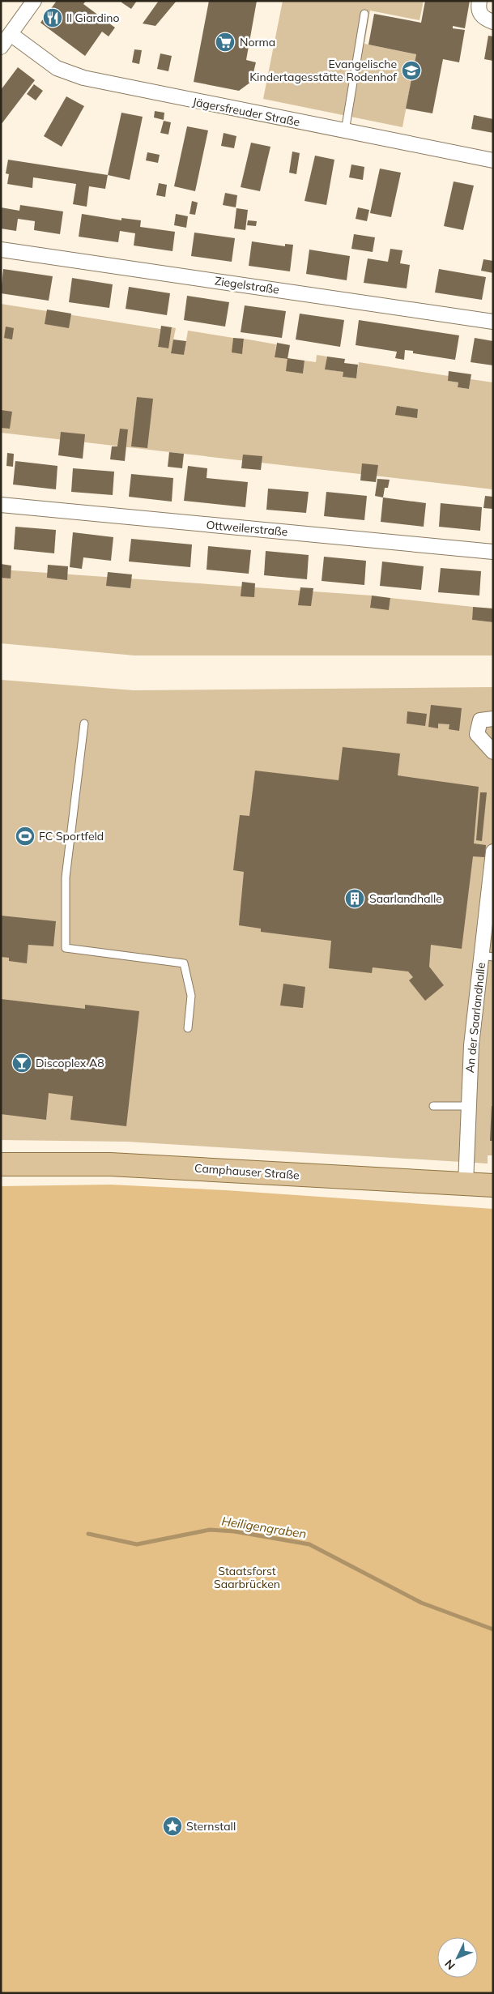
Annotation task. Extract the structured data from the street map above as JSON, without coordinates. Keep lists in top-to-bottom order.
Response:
{
  "streets": {
    "main road": ["Camphauser Straße"],
    "street": [
      "Jägersfreuder Straße",
      "Ziegelstraße",
      "Ottweilerstraße",
      "An der Saarlandhalle"
    ]
  },
  "crossings": [
    ["An der Saarlandhalle", "Camphauser Straße"]
  ],
  "water": ["Heiligengraben"],
  "parks": ["Staatsforst Saarbrücken"],
  "places": {
    "restaurant": ["Il Giardino"],
    "supermarket": ["Norma"],
    "school or university": ["Evangelische Kindertagesstätte Rodenhof"],
    "sports": ["FC Sportfeld"],
    "building": ["Saarlandhalle"],
    "bar": ["Discoplex A8"],
    "place": ["Sternstall"]
  },
  "north": "bottom left"
}
